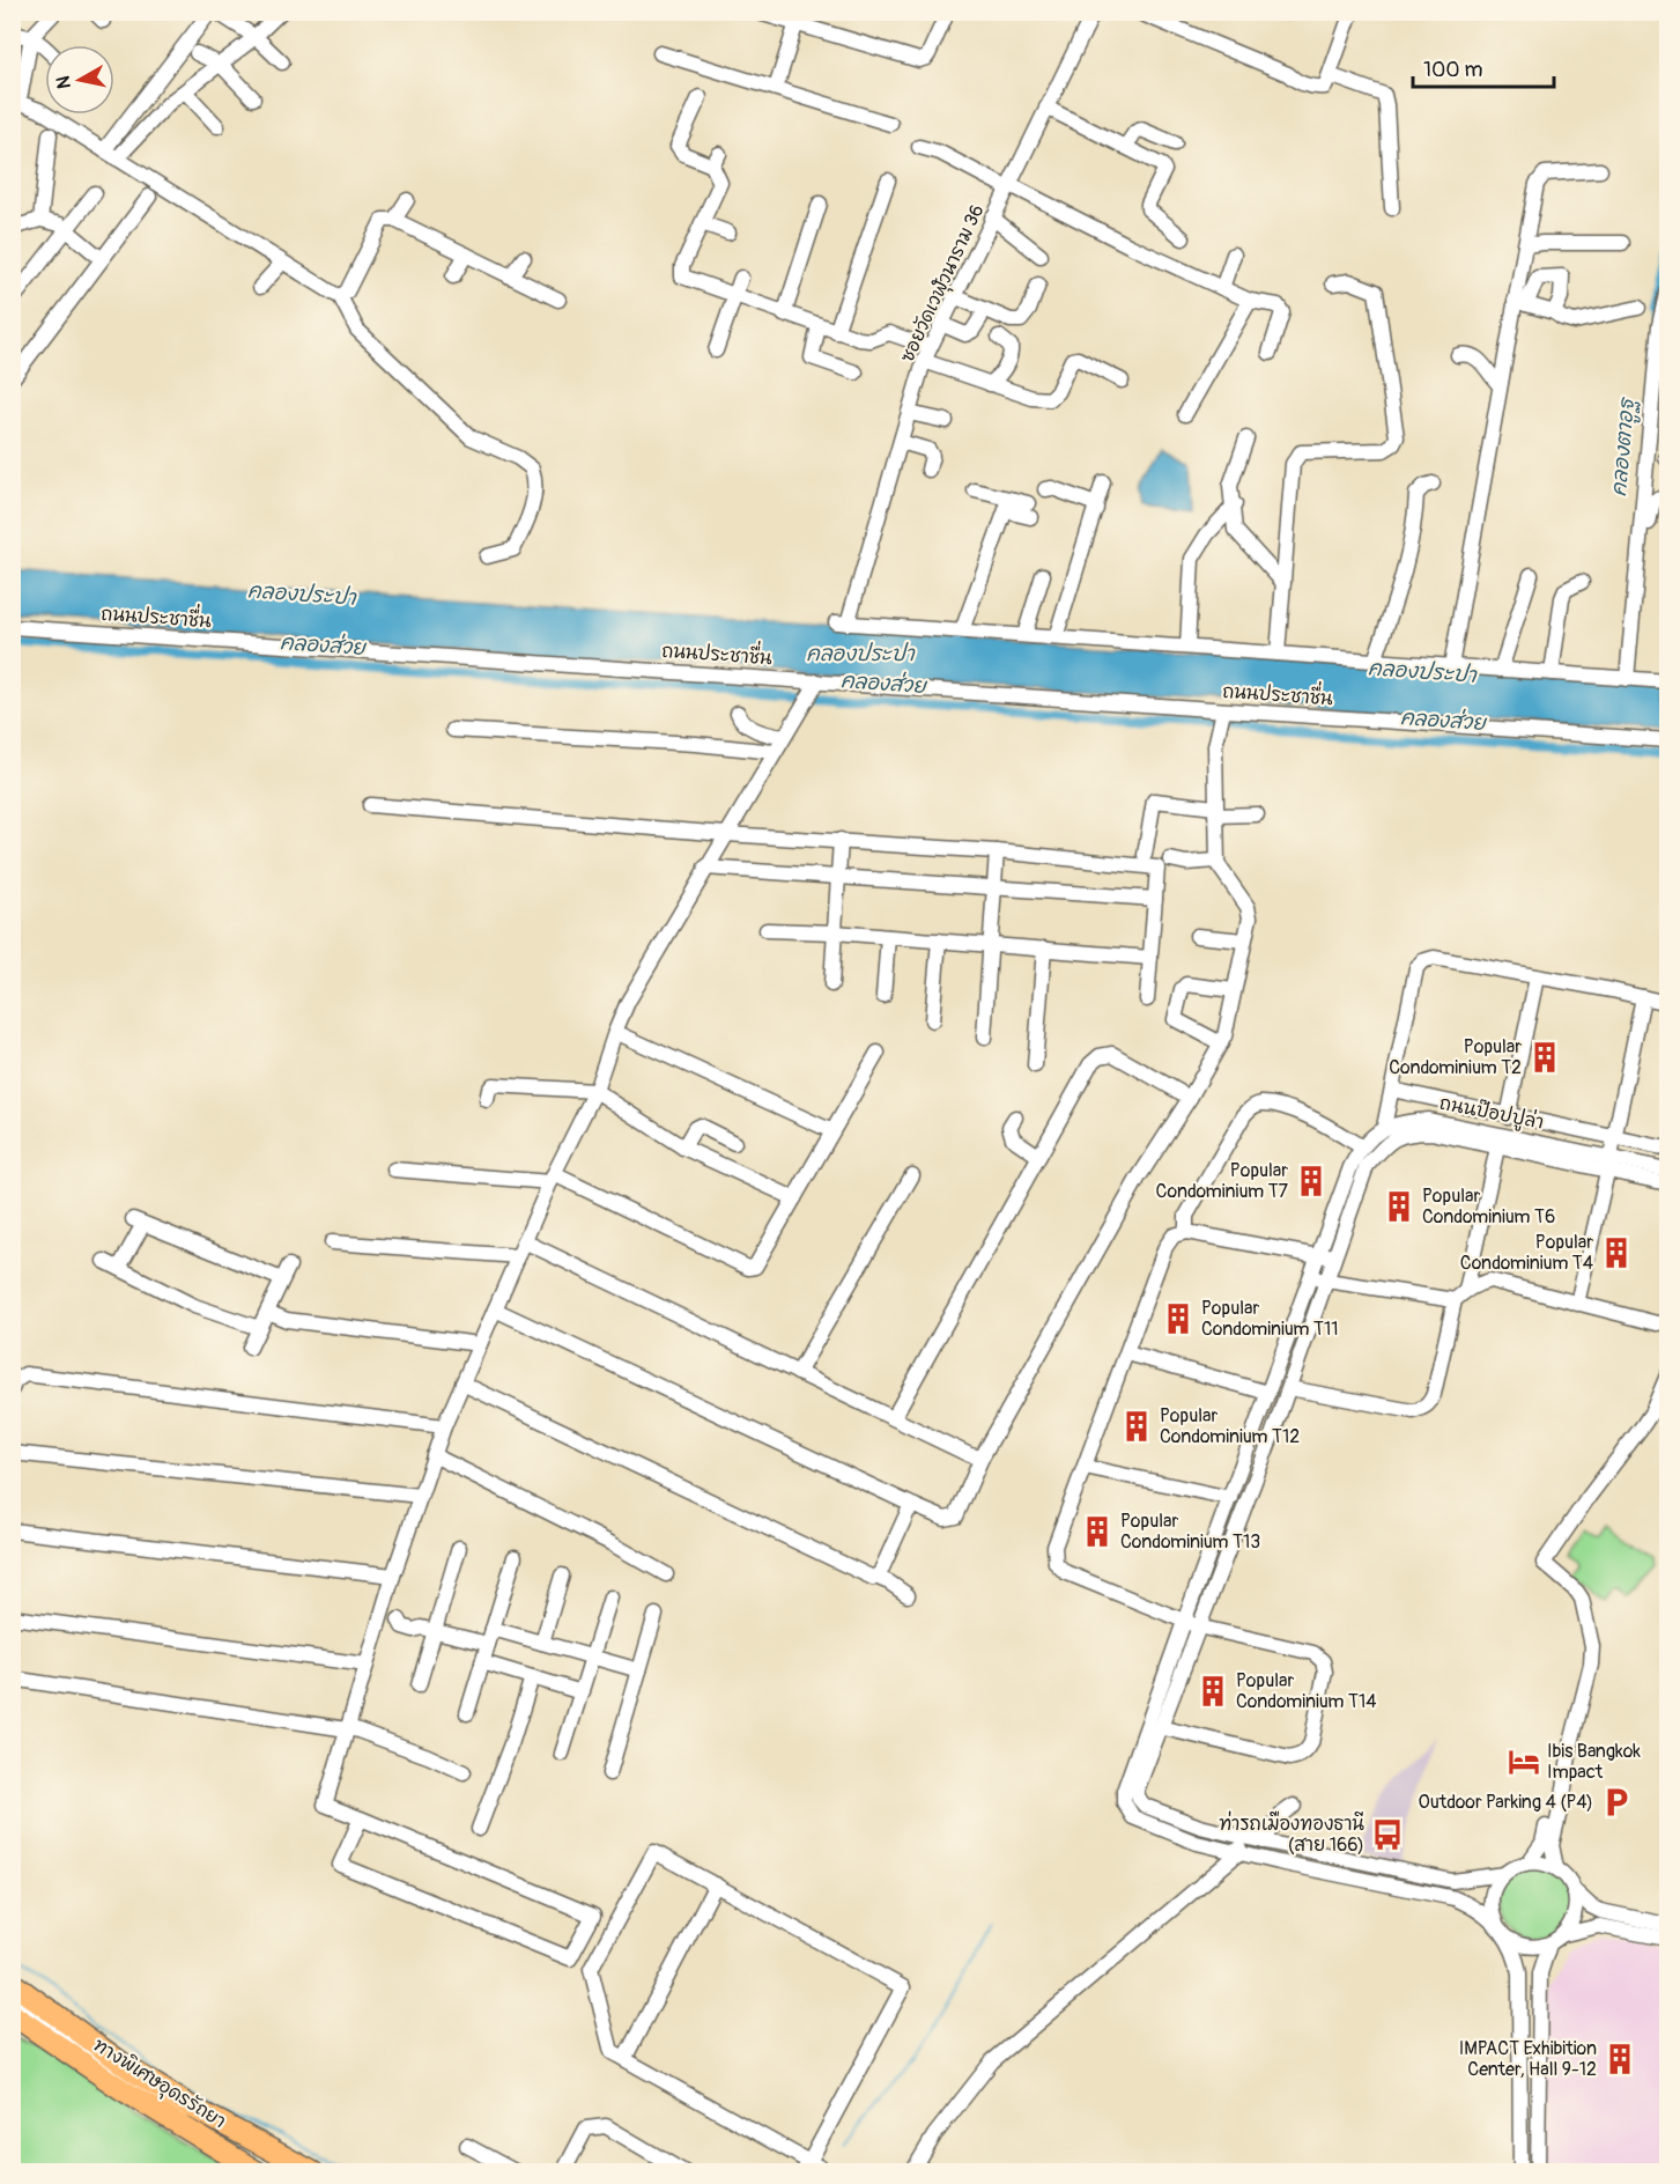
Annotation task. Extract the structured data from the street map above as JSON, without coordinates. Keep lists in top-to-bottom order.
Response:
{
  "streets": {
    "highway": ["ทางพิเศษอุดรรัถยา"],
    "street": ["ซอยวัดเวฬุวนาราม 36", "ถนนประชาชื่น", "ถนนป๊อปปูล่า"]
  },
  "water": ["คลองตาอูฐ", "คลองประปา", "คลองส่วย"],
  "places": {
    "building": [
      "Popular Condominium T2",
      "Popular Condominium T7",
      "Popular Condominium T6",
      "Popular Condominium T4",
      "Popular Condominium T11",
      "Popular Condominium T12",
      "Popular Condominium T13",
      "Popular Condominium T14",
      "IMPACT Exhibition Center, Hall 9-12"
    ],
    "hotel": ["Ibis Bangkok Impact"],
    "parking": ["Outdoor Parking 4 (P4)"],
    "bus stop": ["ท่ารถเมืองทองธานี (สาย 166)"]
  },
  "scale_bar": "100 m",
  "north": "left"
}
